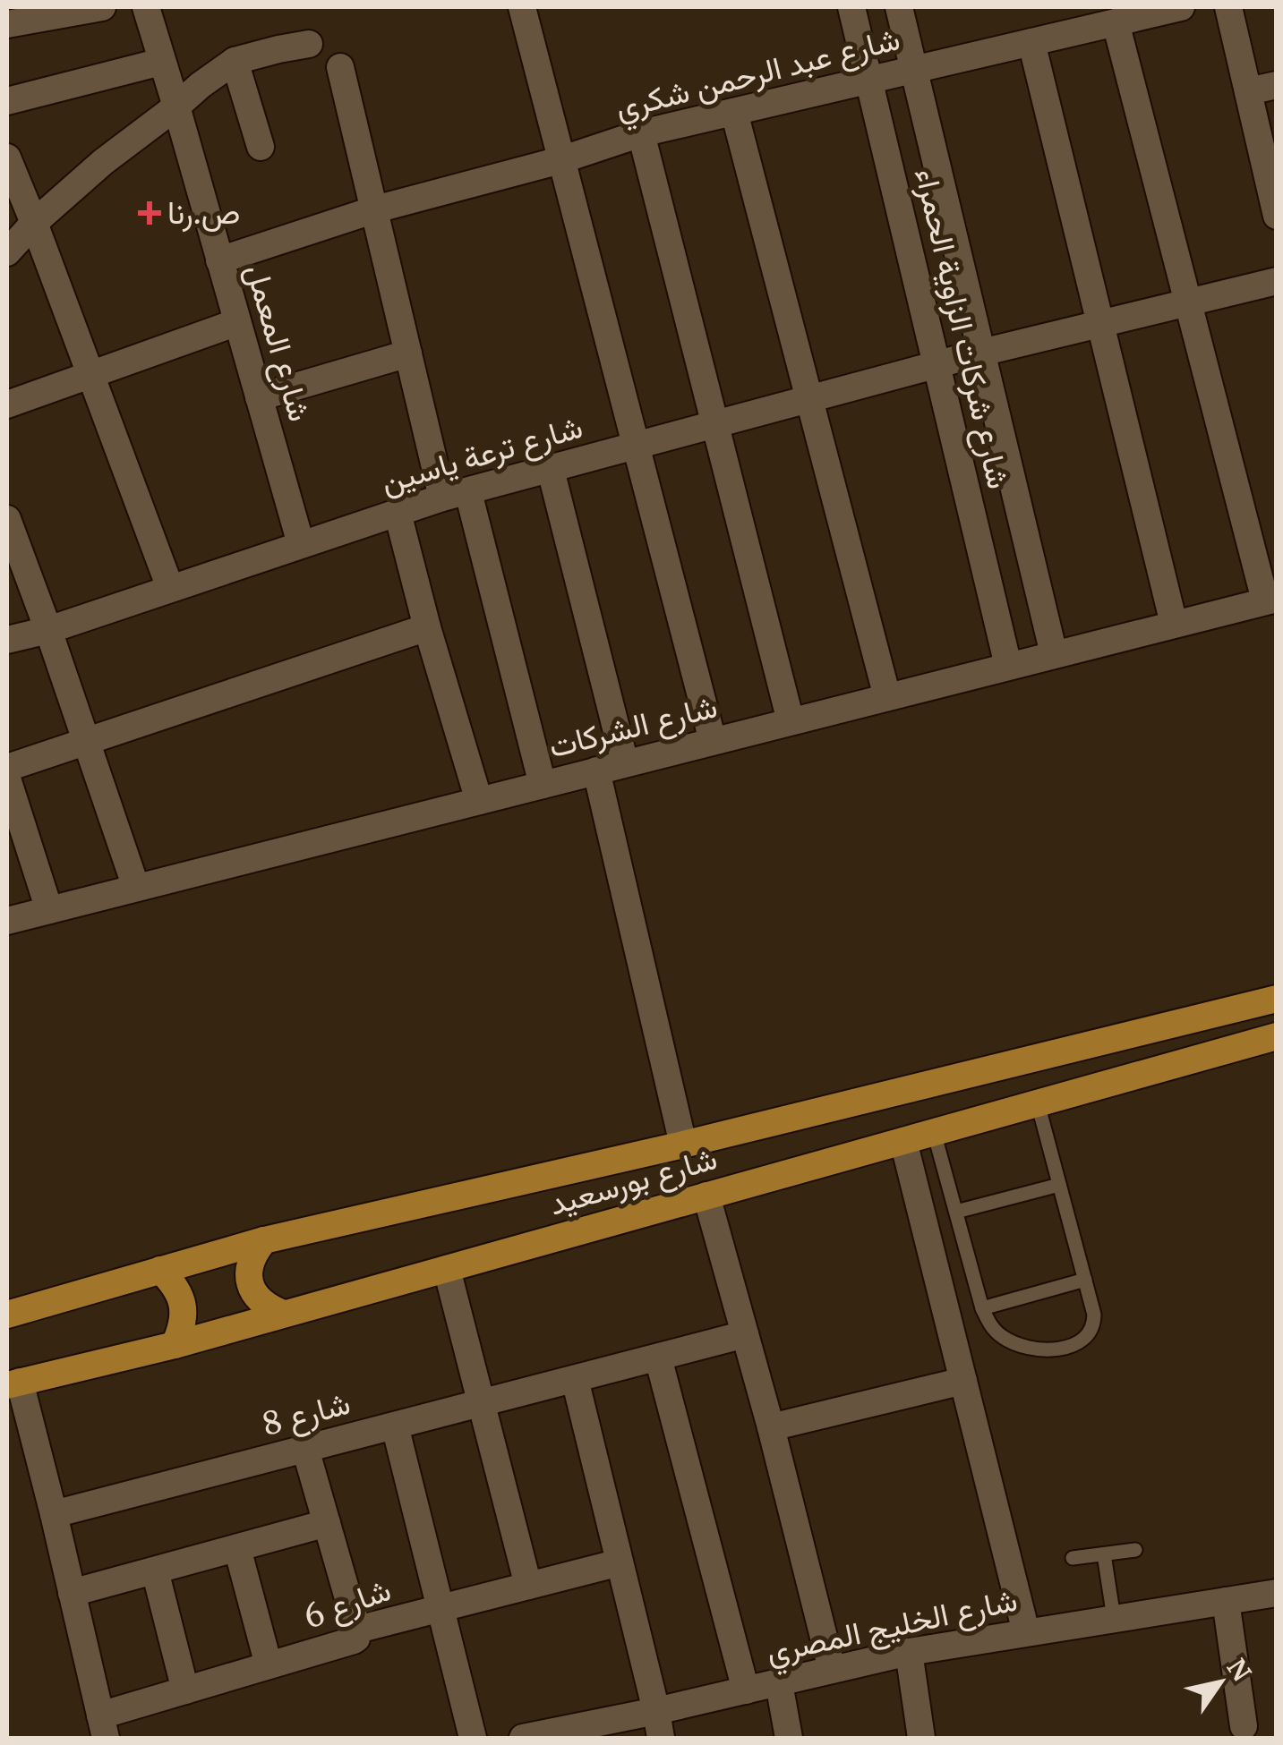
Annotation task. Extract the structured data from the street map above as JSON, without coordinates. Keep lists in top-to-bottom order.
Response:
{
  "streets": {
    "main road": ["شارع بورسعيد"],
    "street": [
      "شارع عبد الرحمن شكري",
      "شارع شركات الزاوية الحمراء",
      "شارع المعمل",
      "شارع ترعة ياسين",
      "شارع الشركات",
      "شارع 8",
      "شارع 6",
      "شارع الخليج المصري"
    ]
  },
  "crossings": [
    ["شارع عبد الرحمن شكري", "شارع شركات الزاوية الحمراء"],
    ["شارع عبد الرحمن شكري", "شارع المعمل"],
    ["شارع شركات الزاوية الحمراء", "شارع ترعة ياسين"],
    ["شارع شركات الزاوية الحمراء", "شارع الشركات"],
    ["شارع المعمل", "شارع ترعة ياسين"]
  ],
  "places": {
    "health": ["ص.رنا"]
  },
  "north": "top right"
}
